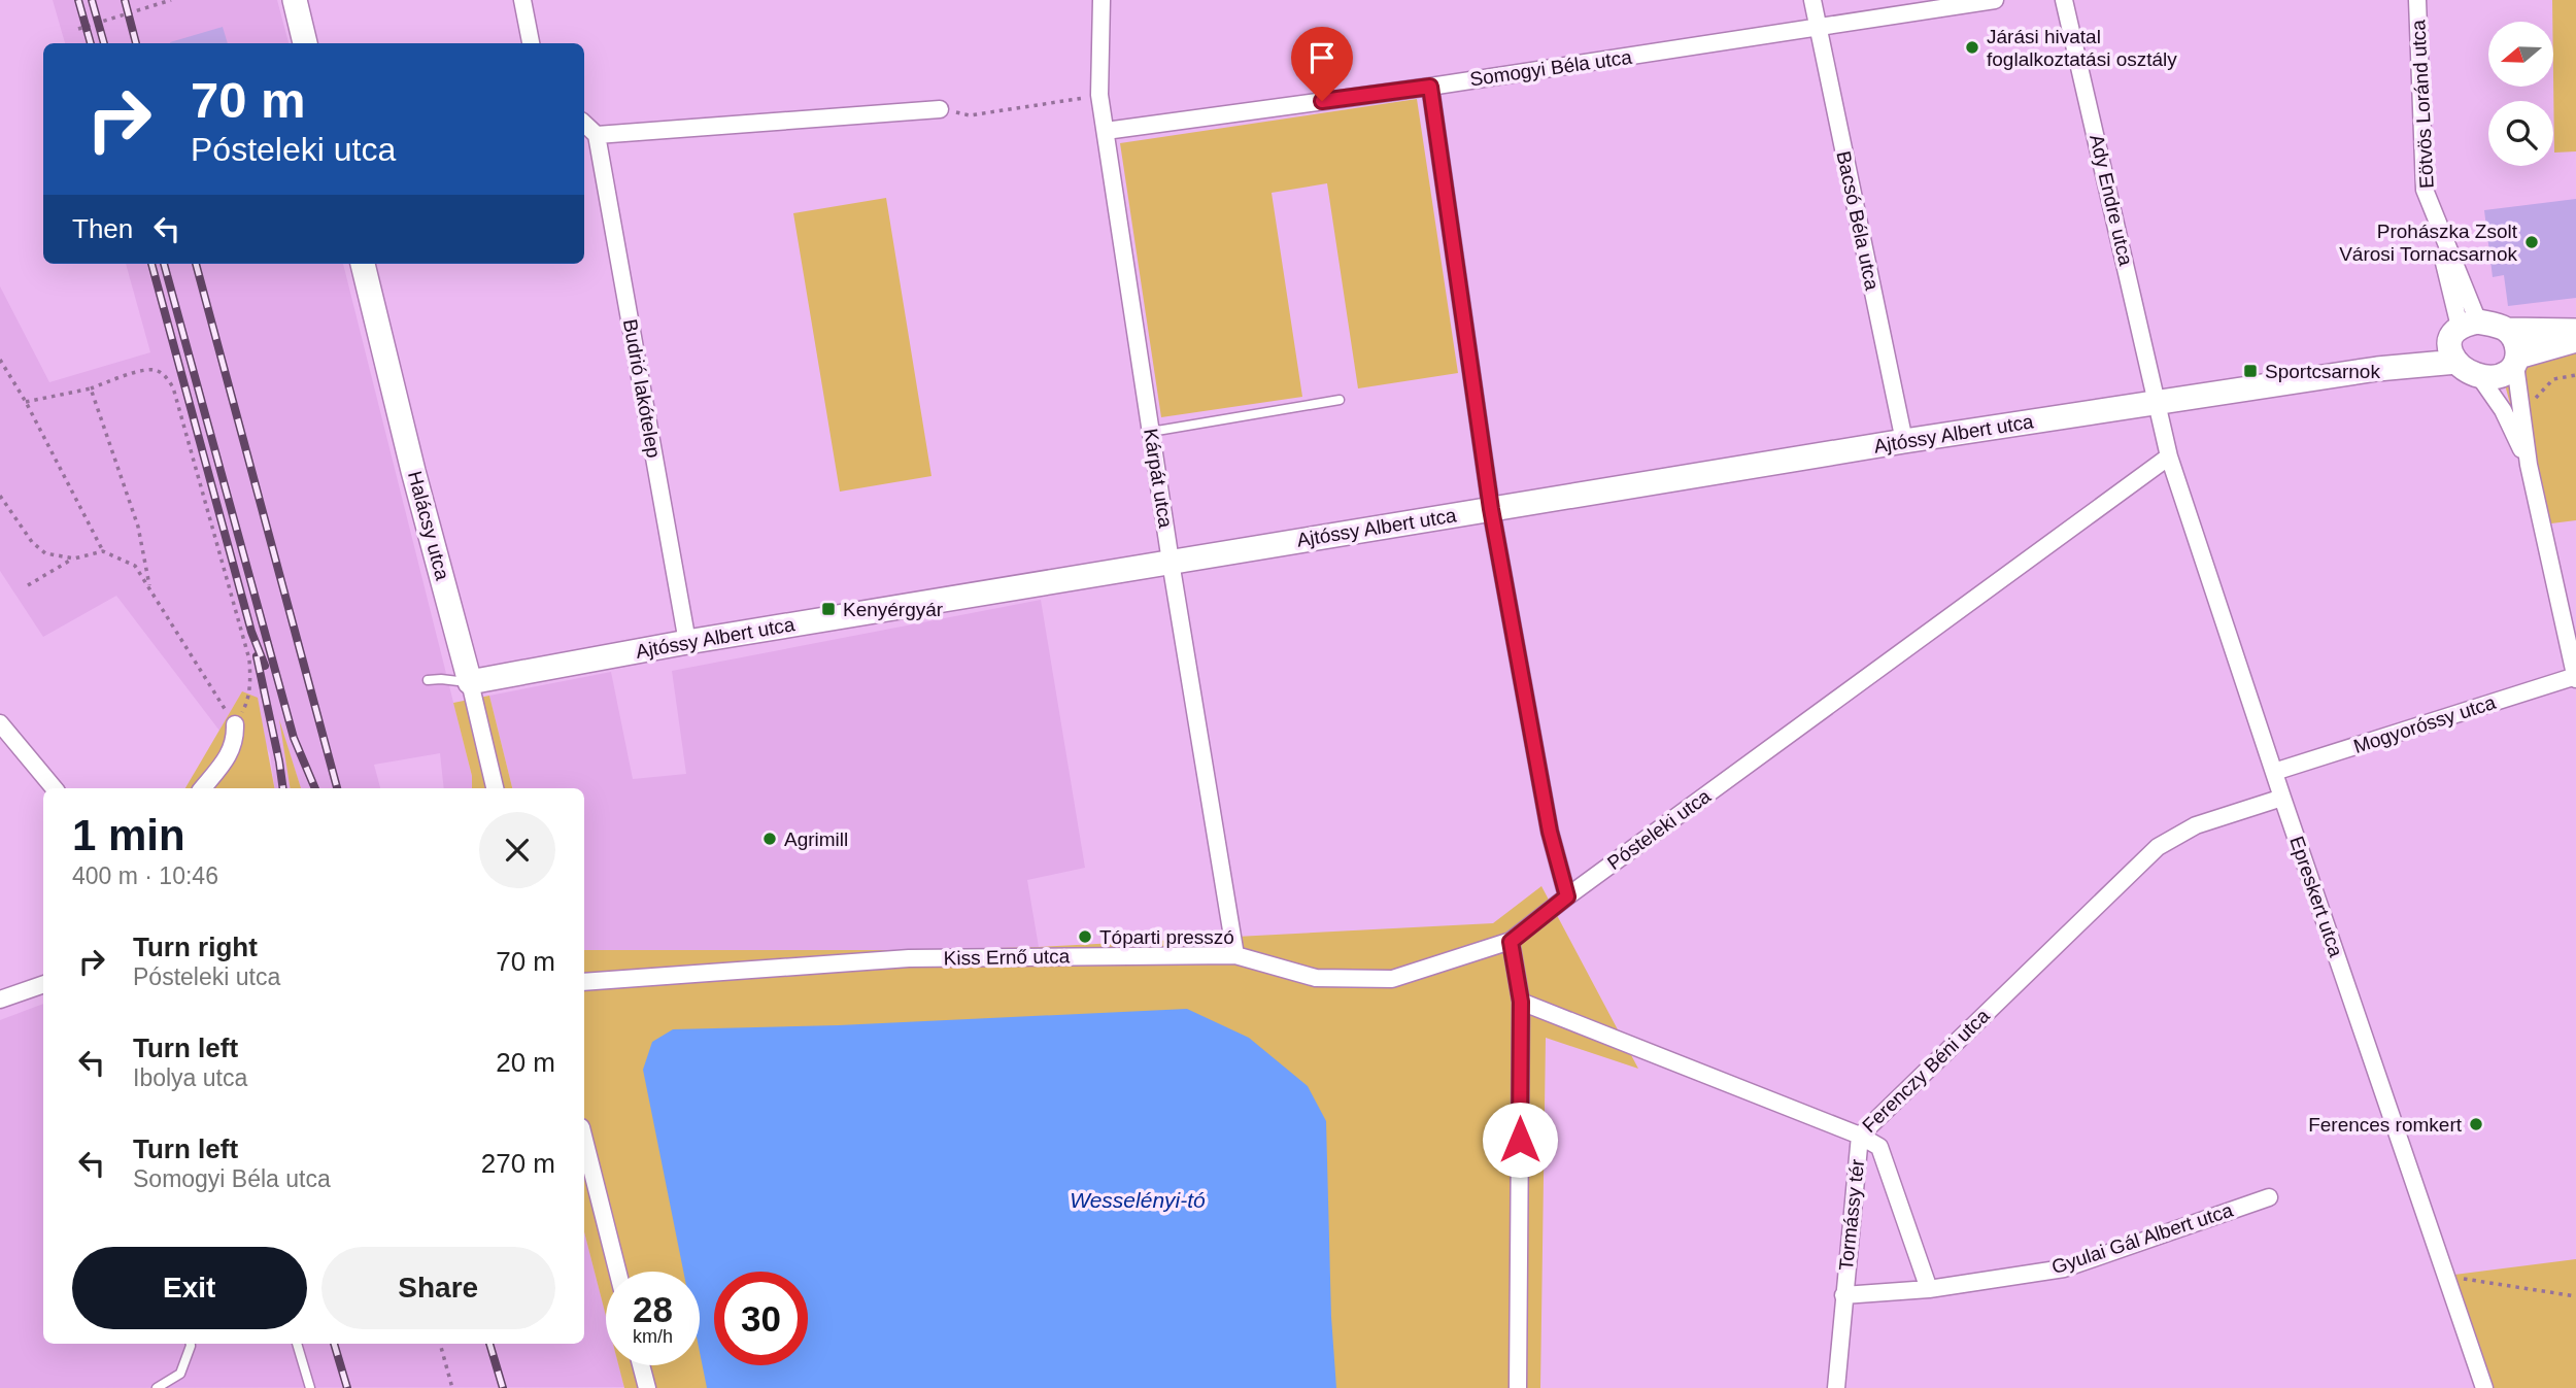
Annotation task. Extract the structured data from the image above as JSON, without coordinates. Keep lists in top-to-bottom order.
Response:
{
  "streets": {
    "main road": ["Ajtóssy Albert utca", "Halácsy utca"],
    "street": [
      "Somogyi Béla utca",
      "Eötvös Loránd utca",
      "Ady Endre utca",
      "Bacsó Béla utca",
      "Budrió lakótelep",
      "Kárpát utca",
      "Mogyoróssy utca",
      "Pósteleki utca",
      "Epreskert utca",
      "Kiss Ernő utca",
      "Ferenczy Béni utca",
      "Tormássy tér",
      "Gyulai Gál Albert utca"
    ]
  },
  "crossings": [
    ["Somogyi Béla utca", "Bacsó Béla utca"],
    ["Somogyi Béla utca", "Kárpát utca"],
    ["Eötvös Loránd utca", "Ajtóssy Albert utca"],
    ["Ady Endre utca", "Ajtóssy Albert utca"],
    ["Ady Endre utca", "Epreskert utca"],
    ["Bacsó Béla utca", "Ajtóssy Albert utca"],
    ["Budrió lakótelep", "Ajtóssy Albert utca"],
    ["Ajtóssy Albert utca", "Kárpát utca"],
    ["Ajtóssy Albert utca", "Halácsy utca"],
    ["Ajtóssy Albert utca", "Epreskert utca"],
    ["Kárpát utca", "Kiss Ernő utca"],
    ["Mogyoróssy utca", "Epreskert utca"],
    ["Pósteleki utca", "Epreskert utca"],
    ["Pósteleki utca", "Kiss Ernő utca"],
    ["Epreskert utca", "Ferenczy Béni utca"],
    ["Ferenczy Béni utca", "Tormássy tér"],
    ["Tormássy tér", "Gyulai Gál Albert utca"]
  ],
  "water": ["Wesselényi-tó"],
  "places": {
    "other": [
      "Járási hivatal foglalkoztatási osztály",
      "Prohászka Zsolt Városi Tornacsarnok",
      "Agrimill",
      "Tóparti presszó",
      "Ferences romkert"
    ],
    "transit": ["Sportcsarnok", "Kenyérgyár"]
  },
  "north": "left",
  "page": {
    "turn": ["70 m", "Pósteleki utca"],
    "then": "Then",
    "heading": ["1 min", "400 m · 10:46"],
    "list": [
      {
        "name": "Turn right",
        "note": "Pósteleki utca",
        "value": "70 m"
      },
      {
        "name": "Turn left",
        "note": "Ibolya utca",
        "value": "20 m"
      },
      {
        "name": "Turn left",
        "note": "Somogyi Béla utca",
        "value": "270 m"
      }
    ],
    "buttons": ["Exit", "Share"],
    "speed": "28 km/h",
    "limit": "30"
  }
}
